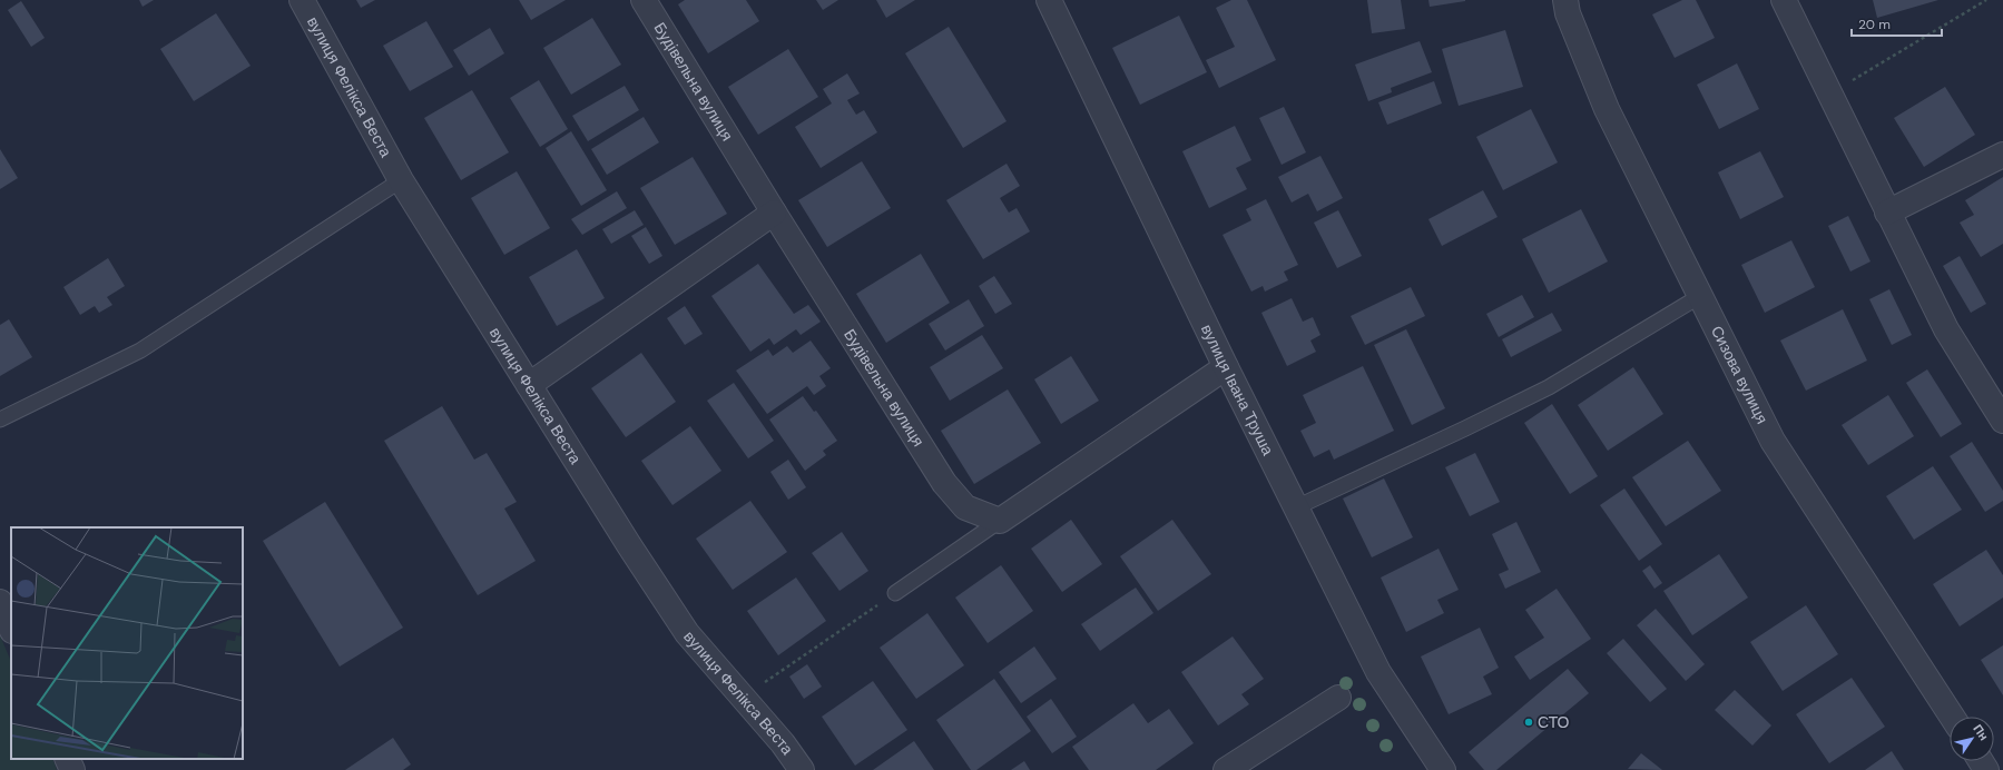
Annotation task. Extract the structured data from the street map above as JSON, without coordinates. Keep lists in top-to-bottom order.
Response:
{
  "streets": {
    "street": [
      "Будівельна вулиця",
      "вулиця Фелікса Веста",
      "Сизова вулиця",
      "вулиця Івана Труша"
    ]
  },
  "places": ["СТО"],
  "scale_bar": "20 m",
  "north": "top right"
}
